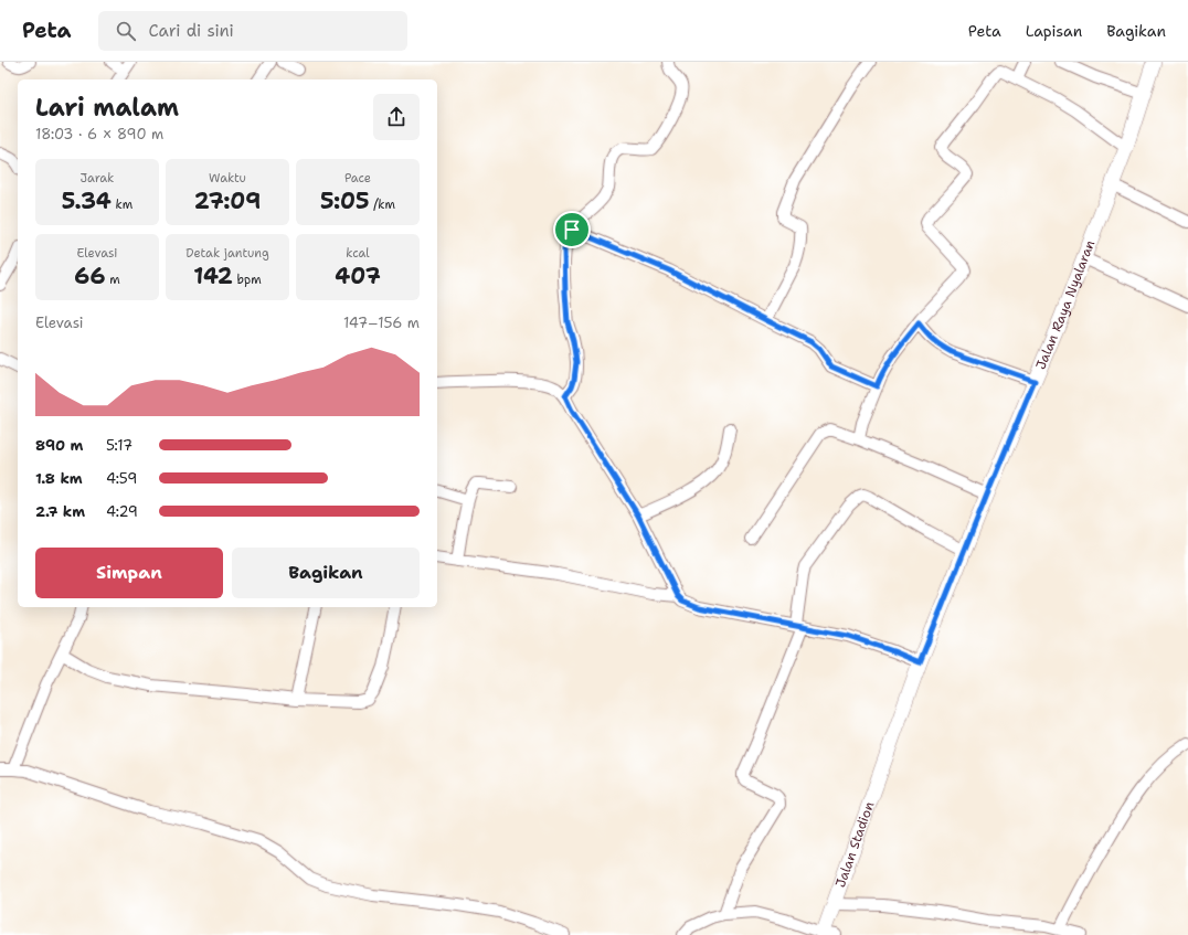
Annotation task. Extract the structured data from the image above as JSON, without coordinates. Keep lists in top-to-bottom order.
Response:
{
  "streets": {
    "main road": ["Jalan Raya Nyalaran", "Jalan Stadion"]
  },
  "crossings": [
    ["Jalan Raya Nyalaran", "Jalan Stadion"]
  ],
  "page": {
    "header": "Peta",
    "search": "Cari di sini",
    "nav": ["Peta", "Lapisan", "Bagikan"],
    "heading": ["Lari malam", "18:03 · 6 × 890 m"],
    "stats": [
      ["Jarak", "5.34 km"],
      ["Waktu", "27:09"],
      ["Pace", "5:05 /km"],
      ["Elevasi", "66 m"],
      ["Detak jantung", "142 bpm"],
      ["kcal", "407"]
    ],
    "chart": ["Elevasi", "147–156 m"],
    "list": [
      {
        "name": "890 m",
        "note": "5:17"
      },
      {
        "name": "1.8 km",
        "note": "4:59"
      },
      {
        "name": "2.7 km",
        "note": "4:29"
      }
    ],
    "buttons": ["Simpan", "Bagikan"]
  }
}
